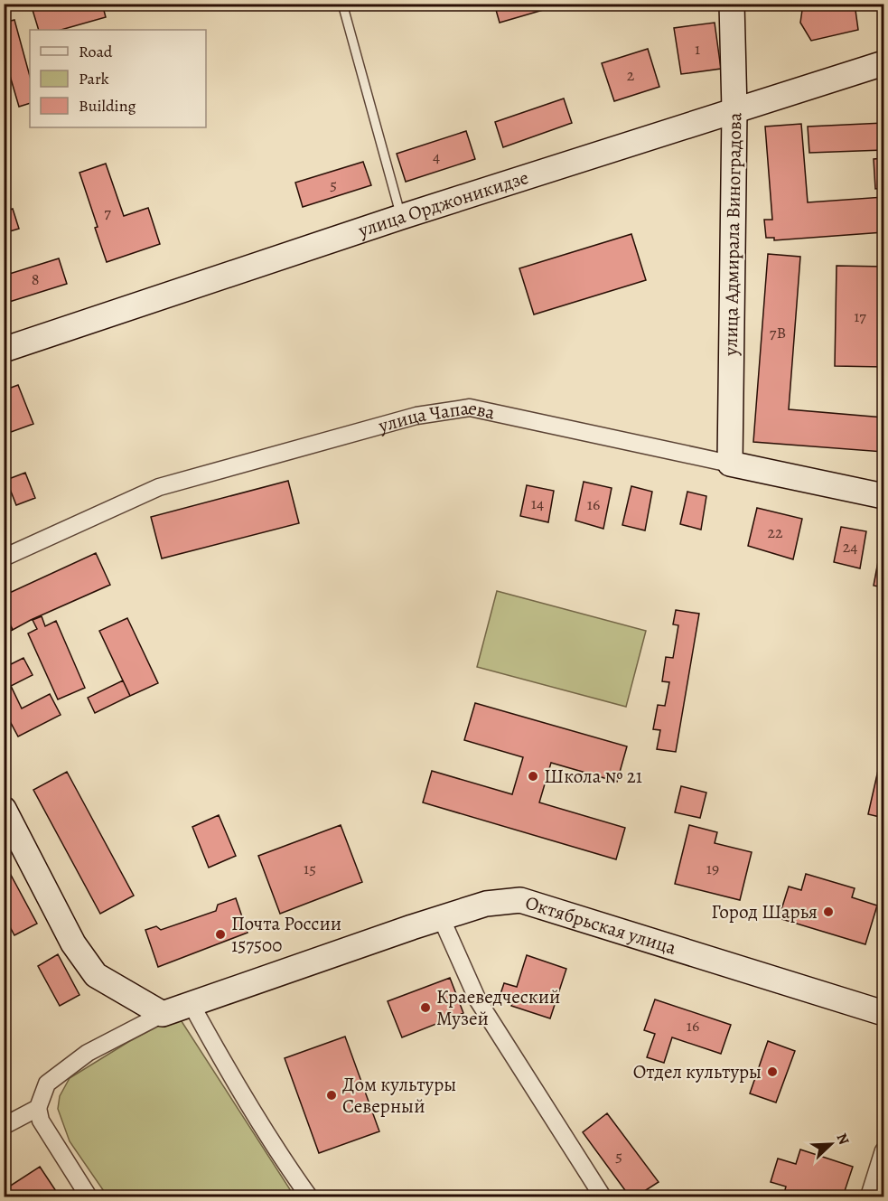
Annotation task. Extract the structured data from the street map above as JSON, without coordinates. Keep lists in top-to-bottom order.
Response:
{
  "streets": {
    "main road": [
      "улица Орджоникидзе",
      "улица Адмирала Виноградова",
      "улица Чапаева",
      "Октябрьская улица"
    ]
  },
  "crossings": [
    ["улица Орджоникидзе", "улица Адмирала Виноградова"],
    ["улица Адмирала Виноградова", "улица Чапаева"]
  ],
  "places": [
    "Школа № 21",
    "Город Шарья",
    "Почта России 157500",
    "Краеведческий Музей",
    "Отдел культуры",
    "Дом культуры Северный"
  ],
  "house_numbers": [
    "1",
    "2",
    "4",
    "5",
    "7",
    "8",
    "17",
    "7В",
    "14",
    "16",
    "22",
    "24",
    "15",
    "19",
    "16",
    "5"
  ],
  "legend": ["Road", "Park", "Building"],
  "north": "top right"
}
